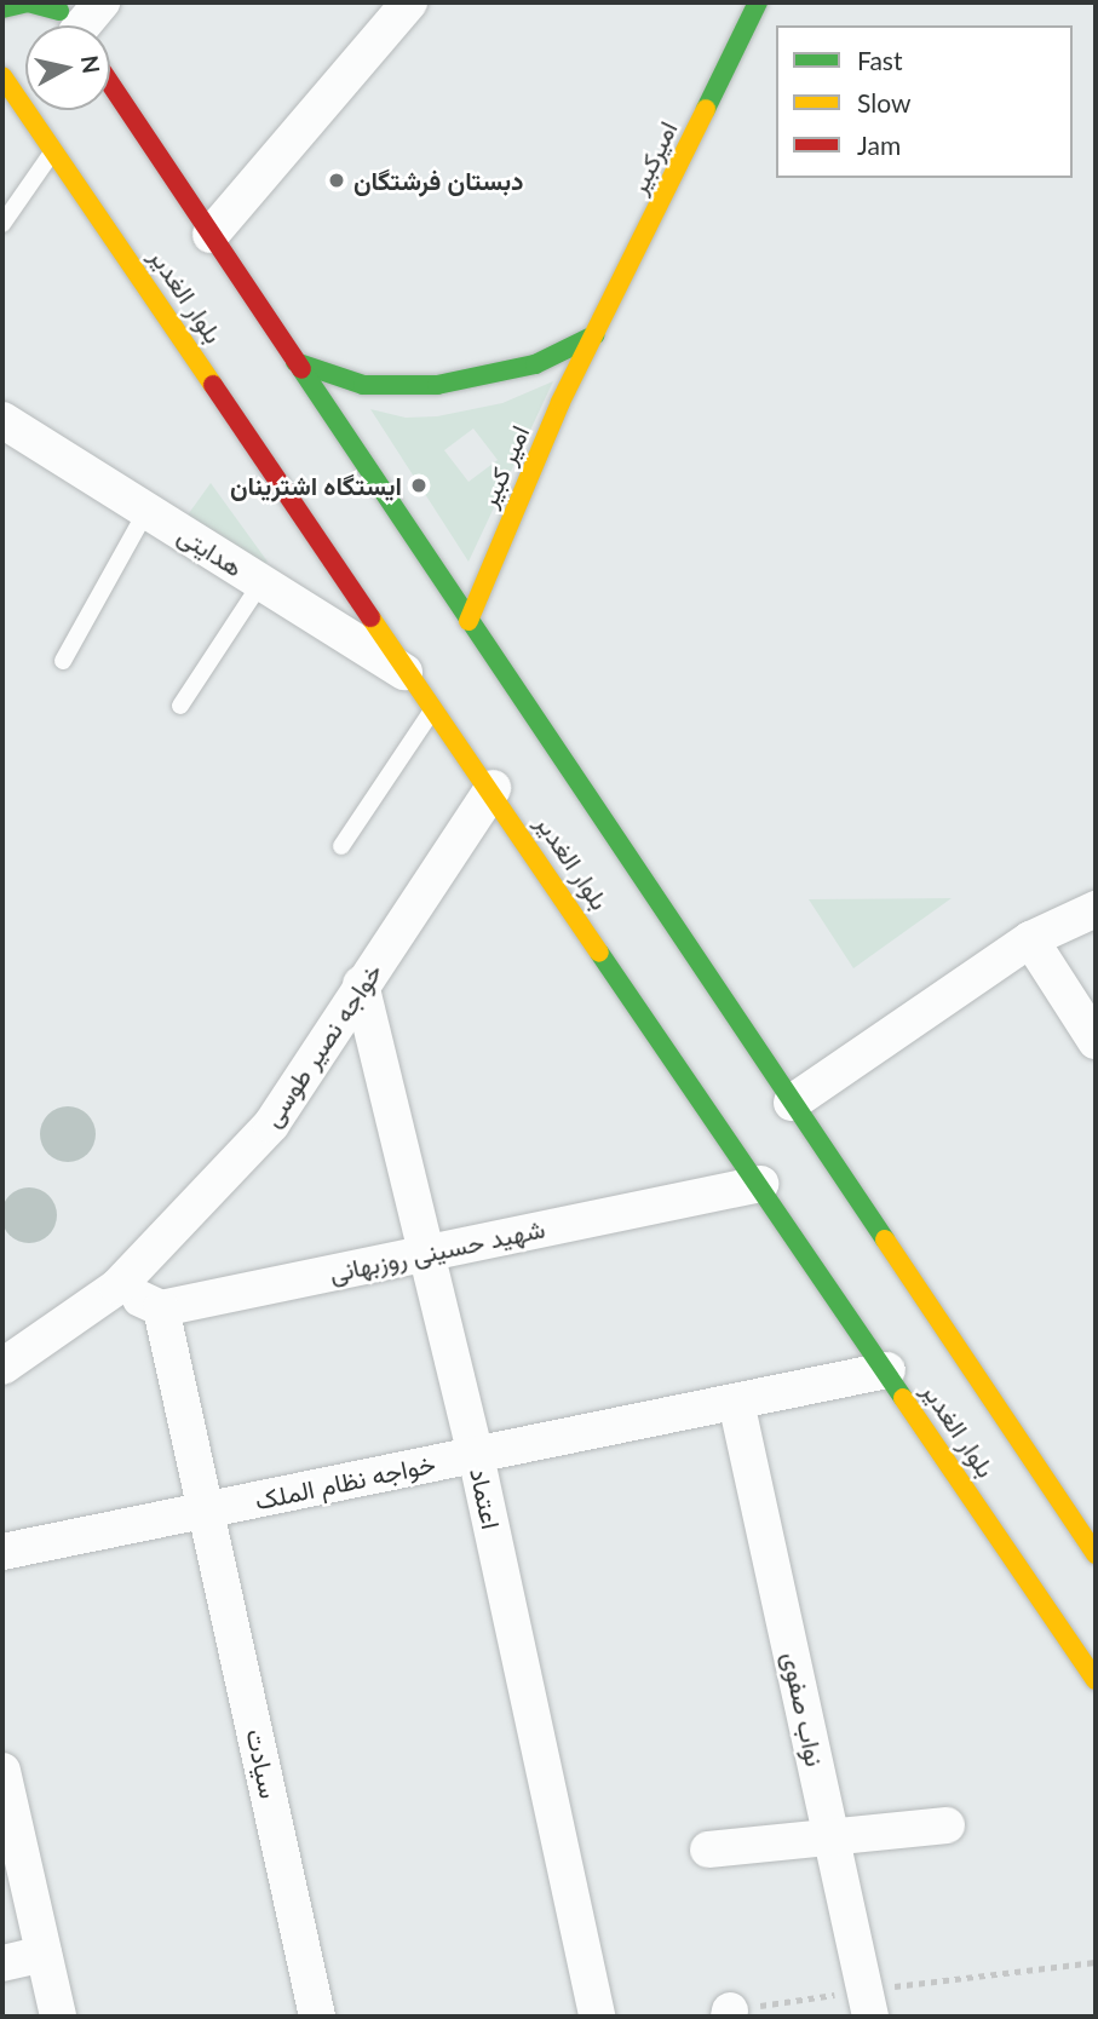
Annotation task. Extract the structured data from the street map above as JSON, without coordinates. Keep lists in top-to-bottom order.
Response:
{
  "streets": {
    "main road": ["امیرکبیر", "بلوار الغدیر", "امیر کبیر"],
    "street": [
      "هدایتی",
      "خواجه نصیر طوسی",
      "شهید حسینی روزبهانی",
      "خواجه نظام الملک",
      "اعتماد",
      "نواب صفوی",
      "سیادت"
    ]
  },
  "crossings": [
    ["امیرکبیر", "امیر کبیر"],
    ["بلوار الغدیر", "امیر کبیر"],
    ["بلوار الغدیر", "هدایتی"],
    ["بلوار الغدیر", "خواجه نصیر طوسی"],
    ["بلوار الغدیر", "شهید حسینی روزبهانی"],
    ["بلوار الغدیر", "خواجه نظام الملک"],
    ["خواجه نصیر طوسی", "اعتماد"],
    ["شهید حسینی روزبهانی", "اعتماد"],
    ["شهید حسینی روزبهانی", "سیادت"],
    ["خواجه نظام الملک", "اعتماد"],
    ["خواجه نظام الملک", "نواب صفوی"],
    ["خواجه نظام الملک", "سیادت"]
  ],
  "places": ["دبستان فرشتگان", "ایستگاه اشترینان"],
  "legend": ["Fast", "Slow", "Jam"],
  "north": "right"
}
